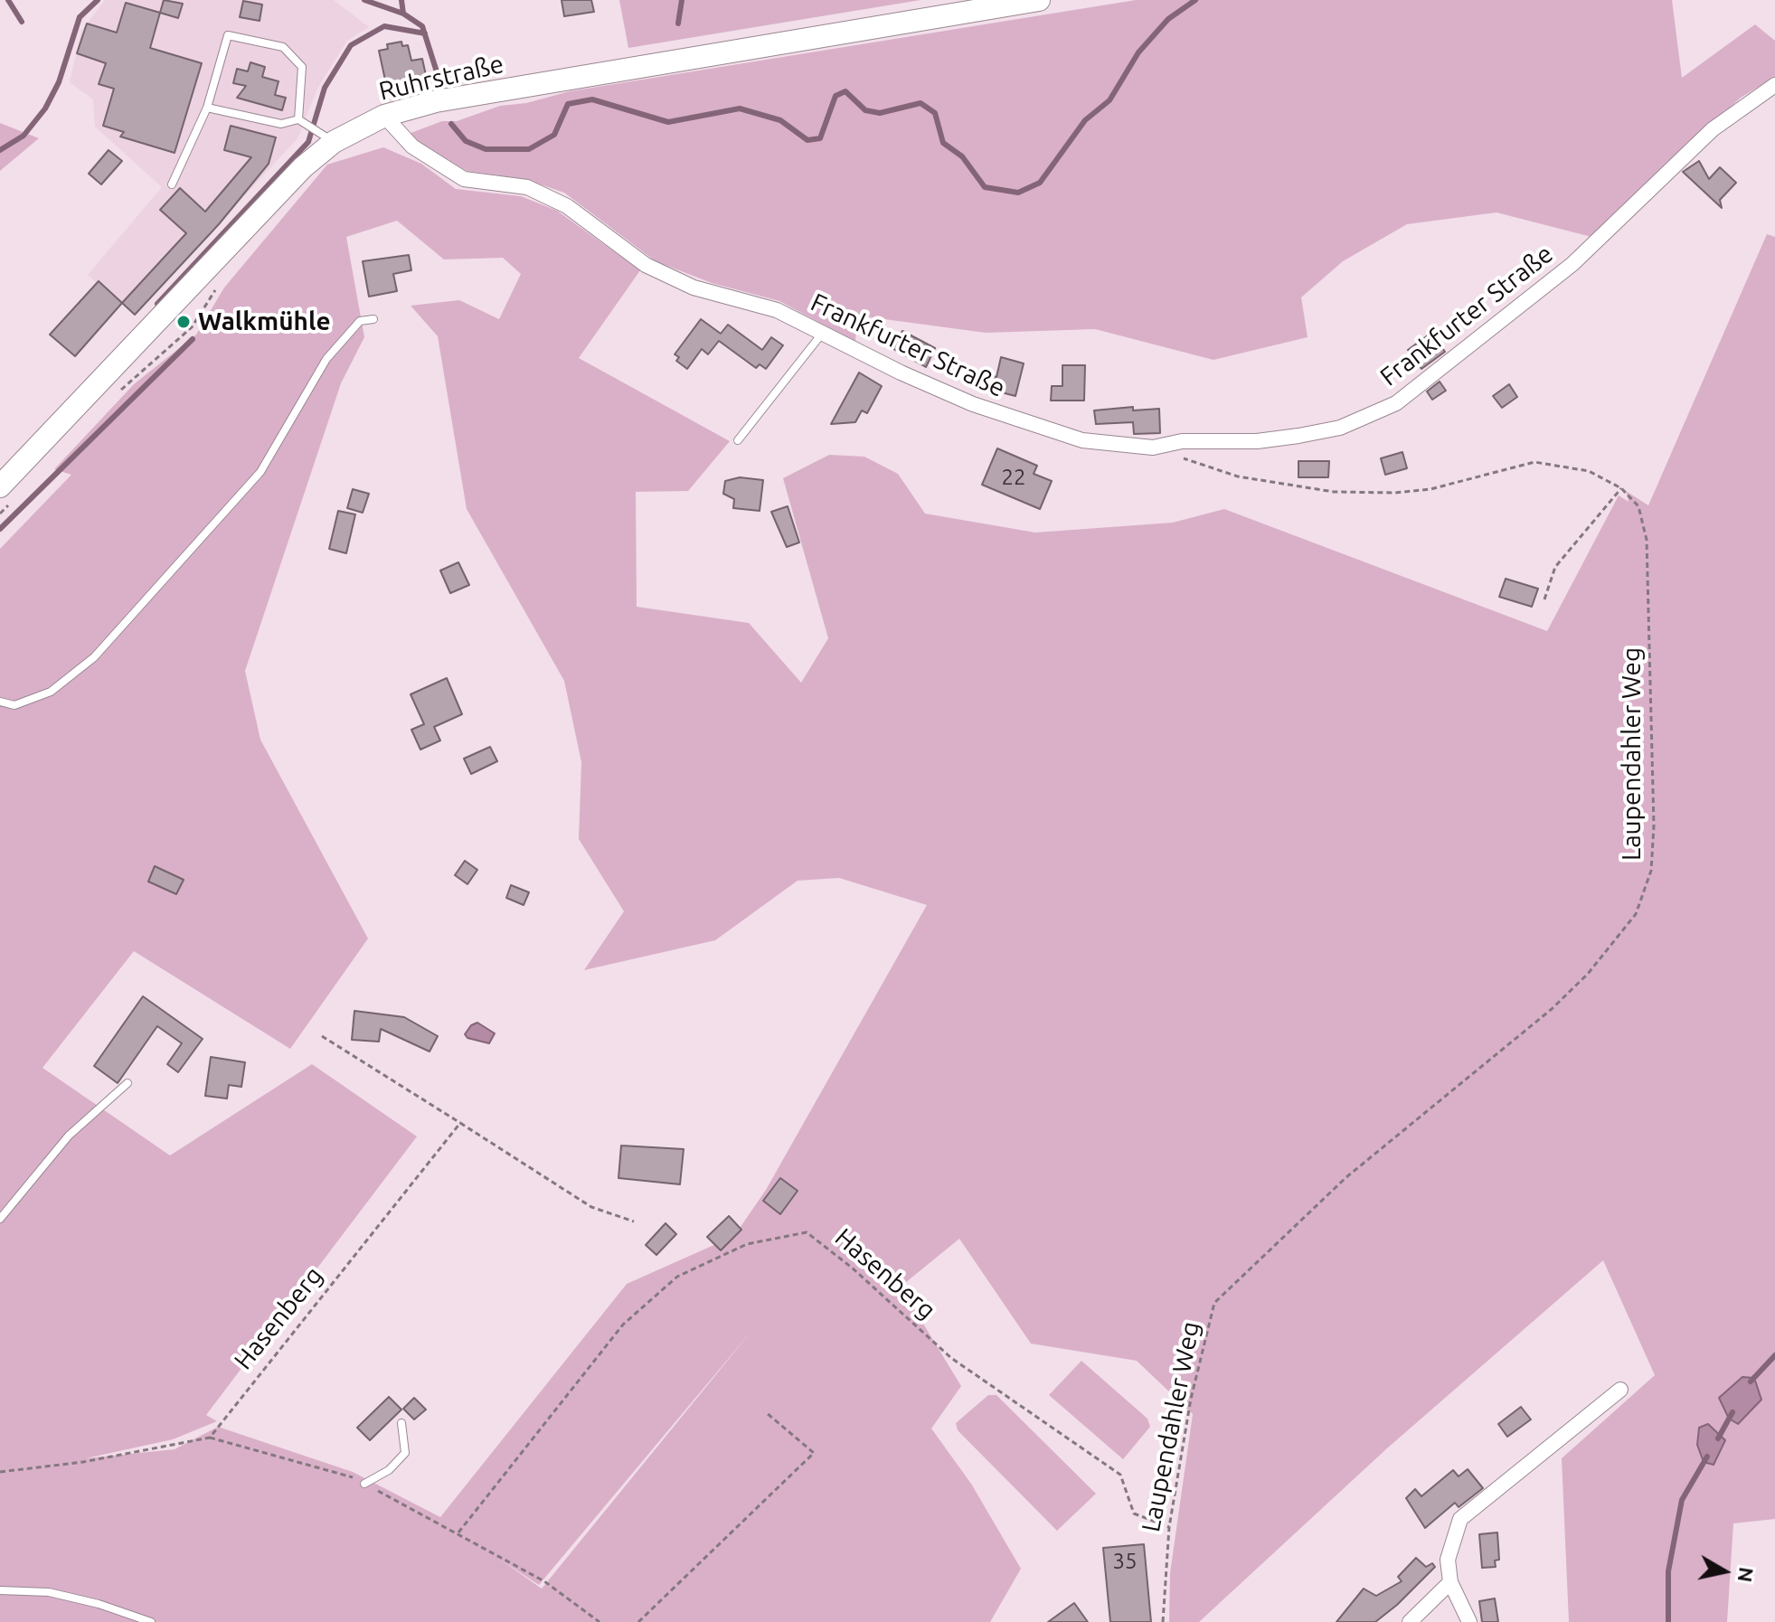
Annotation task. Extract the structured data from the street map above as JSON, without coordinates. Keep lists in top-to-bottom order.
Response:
{
  "streets": {
    "main road": ["Ruhrstraße"],
    "street": ["Frankfurter Straße"],
    "path": ["Laupendahler Weg", "Hasenberg"]
  },
  "crossings": [
    ["Ruhrstraße", "Frankfurter Straße"],
    ["Frankfurter Straße", "Laupendahler Weg"],
    ["Laupendahler Weg", "Hasenberg"]
  ],
  "places": ["Walkmühle"],
  "house_numbers": ["22", "35"],
  "north": "right"
}
